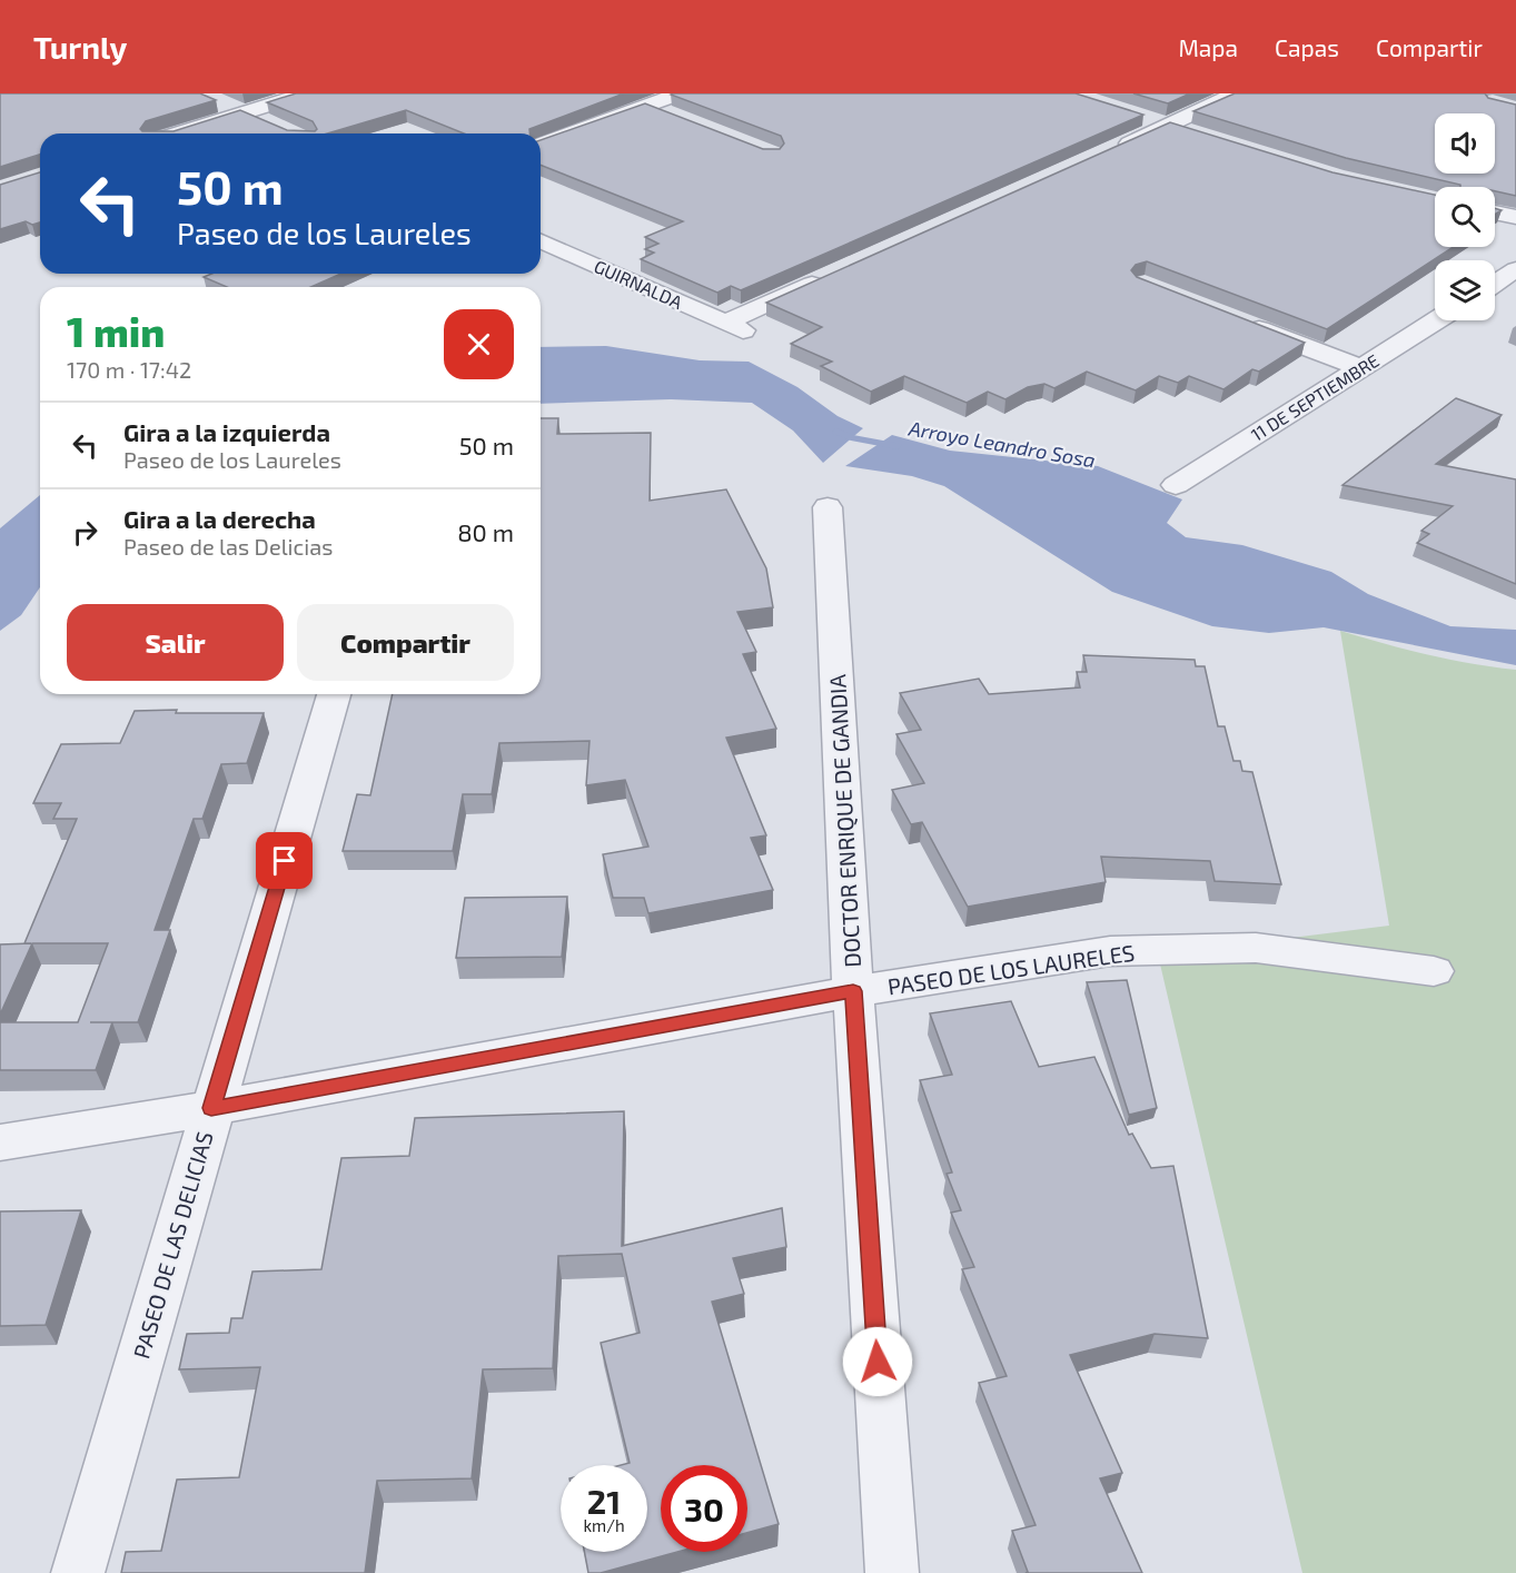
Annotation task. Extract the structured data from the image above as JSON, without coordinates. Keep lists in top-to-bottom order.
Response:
{
  "streets": {
    "street": [
      "GUIRNALDA",
      "11 DE SEPTIEMBRE",
      "DOCTOR ENRIQUE DE GANDIA",
      "PASEO DE LOS LAURELES",
      "PASEO DE LAS DELICIAS"
    ]
  },
  "crossings": [
    ["DOCTOR ENRIQUE DE GANDIA", "PASEO DE LOS LAURELES"],
    ["PASEO DE LOS LAURELES", "PASEO DE LAS DELICIAS"]
  ],
  "water": ["Arroyo Leandro Sosa"],
  "page": {
    "header": "Turnly",
    "nav": ["Mapa", "Capas", "Compartir"],
    "turn": ["50 m", "Paseo de los Laureles"],
    "heading": ["1 min", "170 m · 17:42"],
    "list": [
      {
        "name": "Gira a la izquierda",
        "note": "Paseo de los Laureles",
        "value": "50 m"
      },
      {
        "name": "Gira a la derecha",
        "note": "Paseo de las Delicias",
        "value": "80 m"
      }
    ],
    "buttons": ["Salir", "Compartir"],
    "speed": "21 km/h",
    "limit": "30"
  }
}
